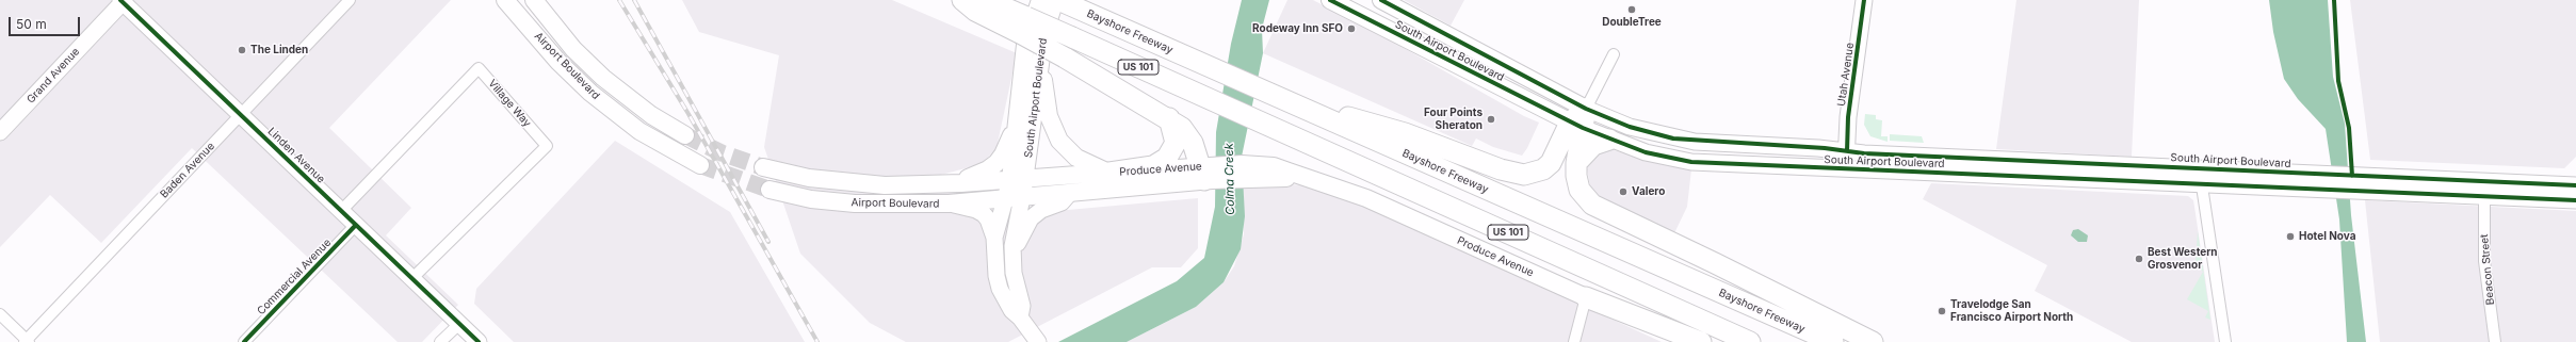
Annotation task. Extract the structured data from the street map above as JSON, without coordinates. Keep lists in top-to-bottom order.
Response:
{
  "streets": {
    "highway": ["Bayshore Freeway", "US 101"],
    "main road": ["South Airport Boulevard", "Airport Boulevard", "Produce Avenue"],
    "street": [
      "Utah Avenue",
      "Grand Avenue",
      "Village Way",
      "Linden Avenue",
      "Baden Avenue",
      "Beacon Street",
      "Commercial Avenue"
    ]
  },
  "crossings": [
    ["South Airport Boulevard", "Airport Boulevard"],
    ["South Airport Boulevard", "Utah Avenue"],
    ["South Airport Boulevard", "Produce Avenue"],
    ["South Airport Boulevard", "Beacon Street"],
    ["Airport Boulevard", "Produce Avenue"],
    ["Grand Avenue", "Linden Avenue"],
    ["Village Way", "Linden Avenue"],
    ["Linden Avenue", "Baden Avenue"],
    ["Linden Avenue", "Commercial Avenue"]
  ],
  "water": ["Colma Creek"],
  "places": [
    "DoubleTree",
    "Rodeway Inn SFO",
    "The Linden",
    "Four Points Sheraton",
    "Valero",
    "Hotel Nova",
    "Best Western Grosvenor",
    "Travelodge San Francisco Airport North"
  ],
  "scale_bar": "50 m"
}
